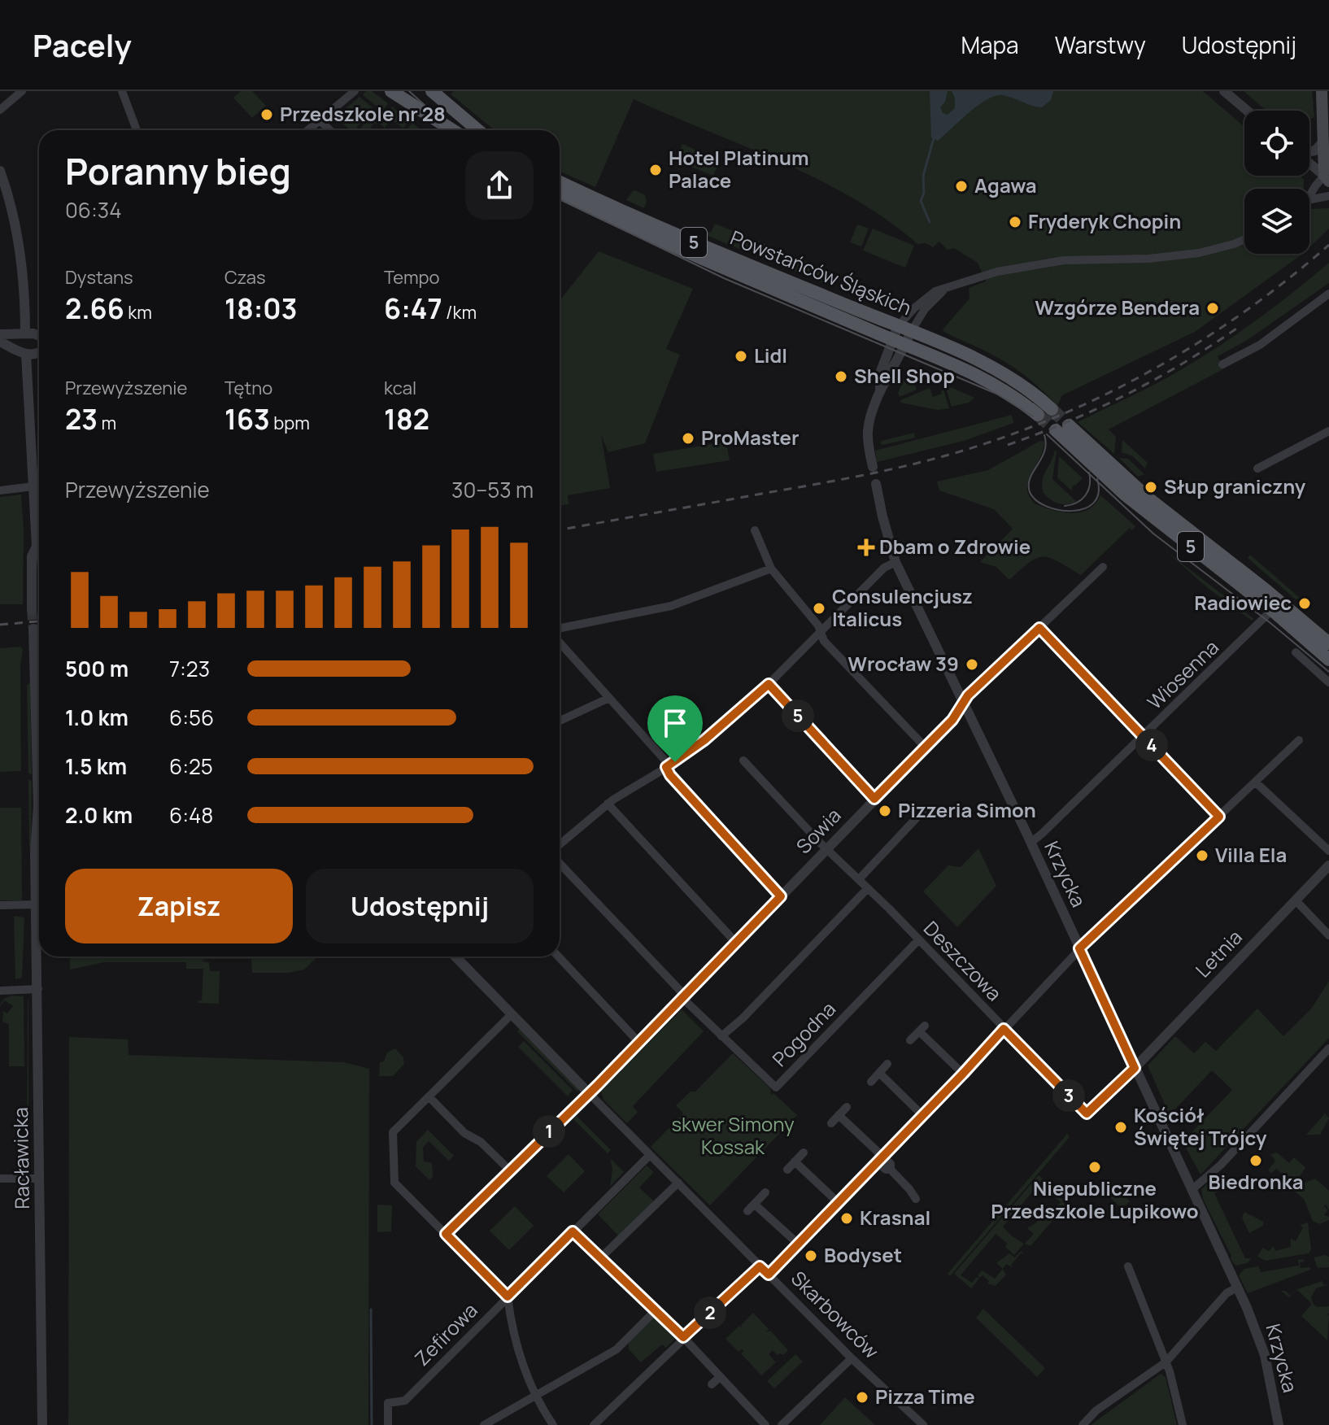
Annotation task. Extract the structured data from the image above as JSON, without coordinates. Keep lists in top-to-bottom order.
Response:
{
  "streets": {
    "main road": ["5", "Powstańców Śląskich"],
    "street": [
      "Wiosenna",
      "Sowia",
      "Krzycka",
      "Letnia",
      "Deszczowa",
      "Pogodna",
      "Racławicka",
      "Skarbowców",
      "Zefirowa"
    ]
  },
  "crossings": [
    ["5", "Wiosenna"],
    ["Wiosenna", "Krzycka"],
    ["Sowia", "Krzycka"],
    ["Sowia", "Deszczowa"],
    ["Sowia", "Pogodna"],
    ["Sowia", "Skarbowców"],
    ["Krzycka", "Letnia"],
    ["Krzycka", "Deszczowa"],
    ["Letnia", "Deszczowa"],
    ["Deszczowa", "Pogodna"],
    ["Skarbowców", "Zefirowa"]
  ],
  "parks": ["skwer Simony Kossak"],
  "places": {
    "other": [
      "Przedszkole nr 28",
      "Hotel Platinum Palace",
      "Agawa",
      "Fryderyk Chopin",
      "Wzgórze Bendera",
      "Lidl",
      "Shell Shop",
      "ProMaster",
      "Słup graniczny",
      "Radiowiec",
      "Consulencjusz Italicus",
      "Wrocław 39",
      "Pizzeria Simon",
      "Villa Ela",
      "Kościół Świętej Trójcy",
      "Biedronka",
      "Niepubliczne Przedszkole Lupikowo",
      "Krasnal",
      "Bodyset",
      "Pizza Time"
    ],
    "health": ["Dbam o Zdrowie"]
  },
  "page": {
    "header": "Pacely",
    "nav": ["Mapa", "Warstwy", "Udostępnij"],
    "heading": ["Poranny bieg", "06:34"],
    "stats": [
      ["Dystans", "2.66 km"],
      ["Czas", "18:03"],
      ["Tempo", "6:47 /km"],
      ["Przewyższenie", "23 m"],
      ["Tętno", "163 bpm"],
      ["kcal", "182"]
    ],
    "chart": ["Przewyższenie", "30–53 m"],
    "list": [
      {
        "name": "500 m",
        "note": "7:23"
      },
      {
        "name": "1.0 km",
        "note": "6:56"
      },
      {
        "name": "1.5 km",
        "note": "6:25"
      },
      {
        "name": "2.0 km",
        "note": "6:48"
      }
    ],
    "pins": [
      "5",
      "4",
      "3",
      "1",
      "2"
    ],
    "buttons": ["Zapisz", "Udostępnij"]
  }
}
